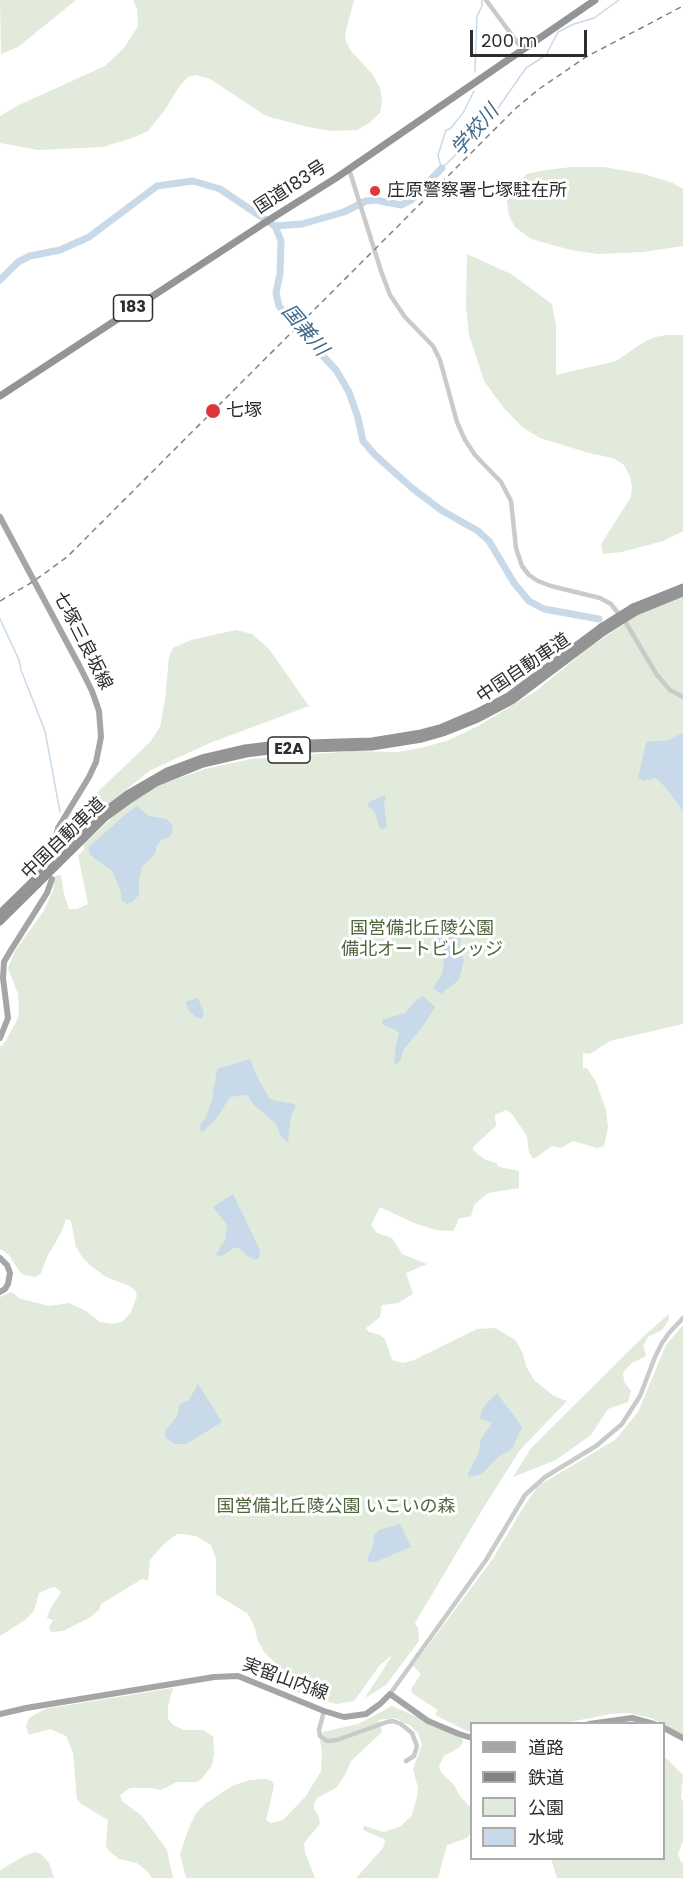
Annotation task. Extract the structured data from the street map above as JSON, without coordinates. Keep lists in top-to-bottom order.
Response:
{
  "streets": {
    "highway": [
      "国道183号",
      "183",
      "中国自動車道",
      "E2A"
    ],
    "main road": ["七塚三良坂線", "実留山内線"]
  },
  "water": ["学校川", "国兼川"],
  "parks": ["国営備北丘陵公園 備北オートビレッジ", "国営備北丘陵公園 いこいの森"],
  "places": ["庄原警察署七塚駐在所", "七塚"],
  "legend": [
    "道路",
    "鉄道",
    "公園",
    "水域"
  ],
  "scale_bar": "200 m"
}
